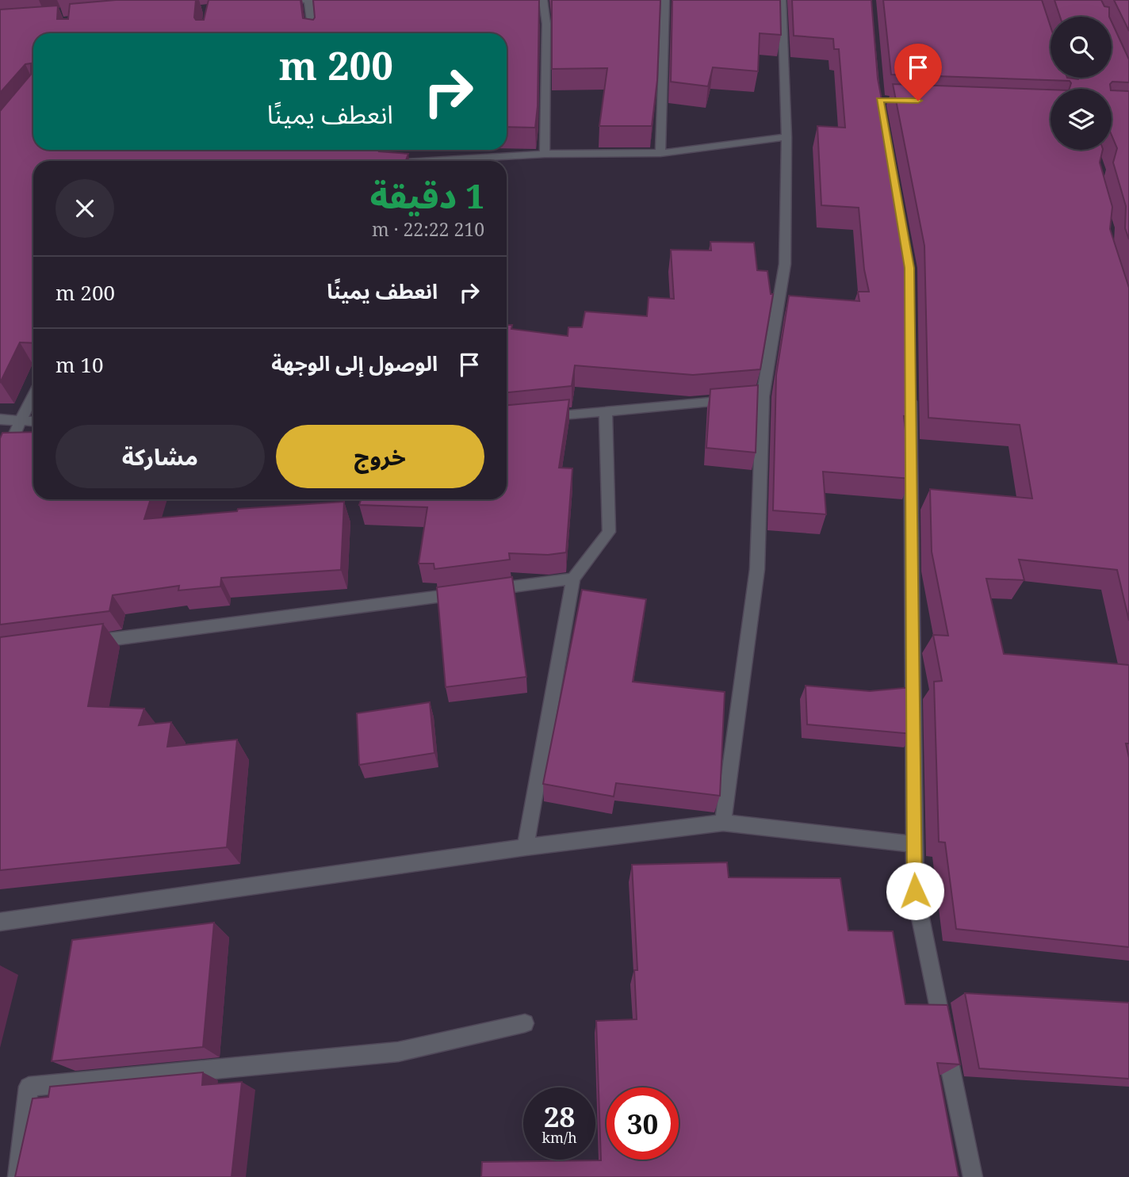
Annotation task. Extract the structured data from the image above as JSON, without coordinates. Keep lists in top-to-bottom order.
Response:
{
  "page": {
    "turn": ["200 m", "انعطف يمينًا"],
    "heading": ["1 دقيقة", "210 m · 22:22"],
    "list": [
      {
        "name": "انعطف يمينًا",
        "value": "200 m"
      },
      {
        "name": "الوصول إلى الوجهة",
        "value": "10 m"
      }
    ],
    "buttons": ["خروج", "مشاركة"],
    "speed": "28 km/h",
    "limit": "30"
  }
}
